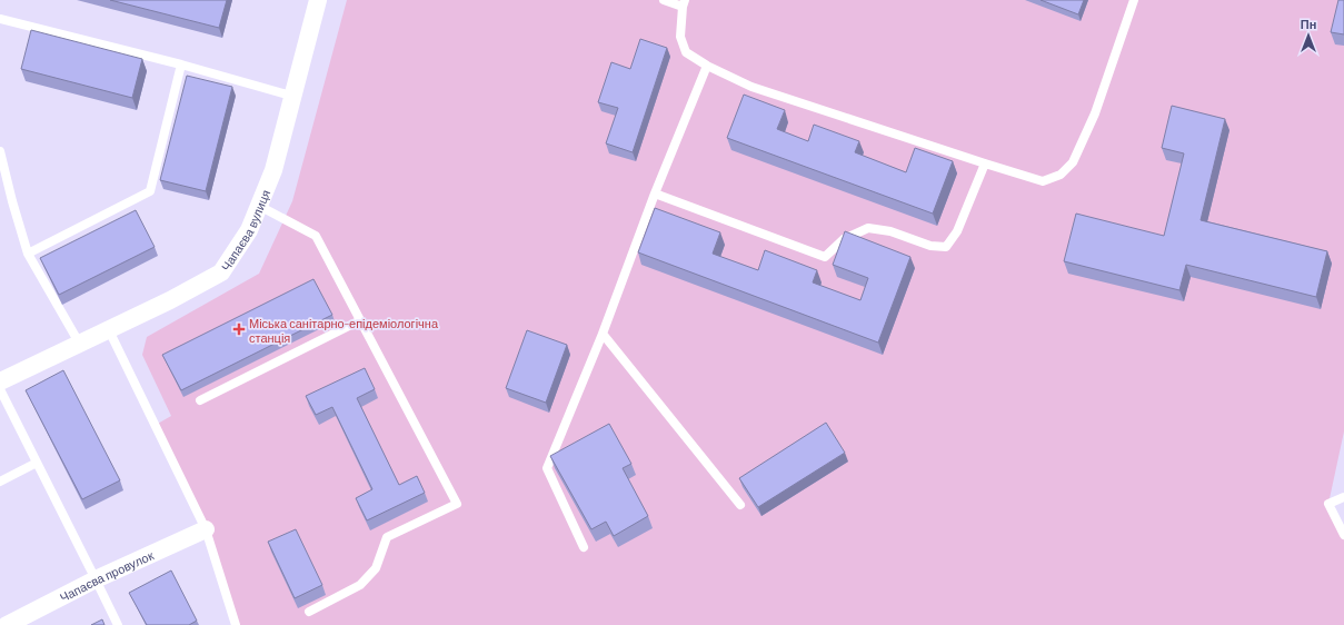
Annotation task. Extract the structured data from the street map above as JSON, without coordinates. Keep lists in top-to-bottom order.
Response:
{
  "streets": {
    "street": ["Чапаєва вулиця", "Чапаєва провулок"]
  },
  "places": {
    "health": ["Міська санітарно-епідеміологічна станція"]
  },
  "north": "top"
}
